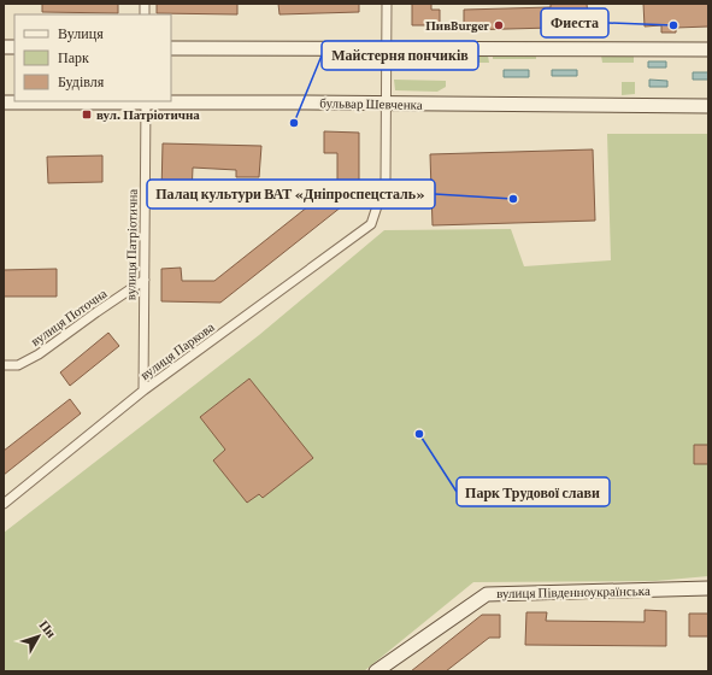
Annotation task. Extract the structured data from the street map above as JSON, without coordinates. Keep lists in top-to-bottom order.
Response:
{
  "streets": {
    "street": [
      "бульвар Шевченка",
      "вулиця Патріотична",
      "вулиця Поточна",
      "вулиця Паркова",
      "вулиця Південноукраїнська"
    ]
  },
  "crossings": [
    ["бульвар Шевченка", "вулиця Патріотична"],
    ["бульвар Шевченка", "вулиця Паркова"],
    ["вулиця Патріотична", "вулиця Поточна"],
    ["вулиця Патріотична", "вулиця Паркова"]
  ],
  "places": {
    "other": [
      "ПивBurger",
      "Фиеста",
      "Майстерня пончиків",
      "Палац культури ВАТ «Дніпроспецсталь»",
      "Парк Трудової слави"
    ],
    "transit": ["вул. Патріотична"]
  },
  "legend": ["Вулиця", "Парк", "Будівля"],
  "north": "top right"
}
